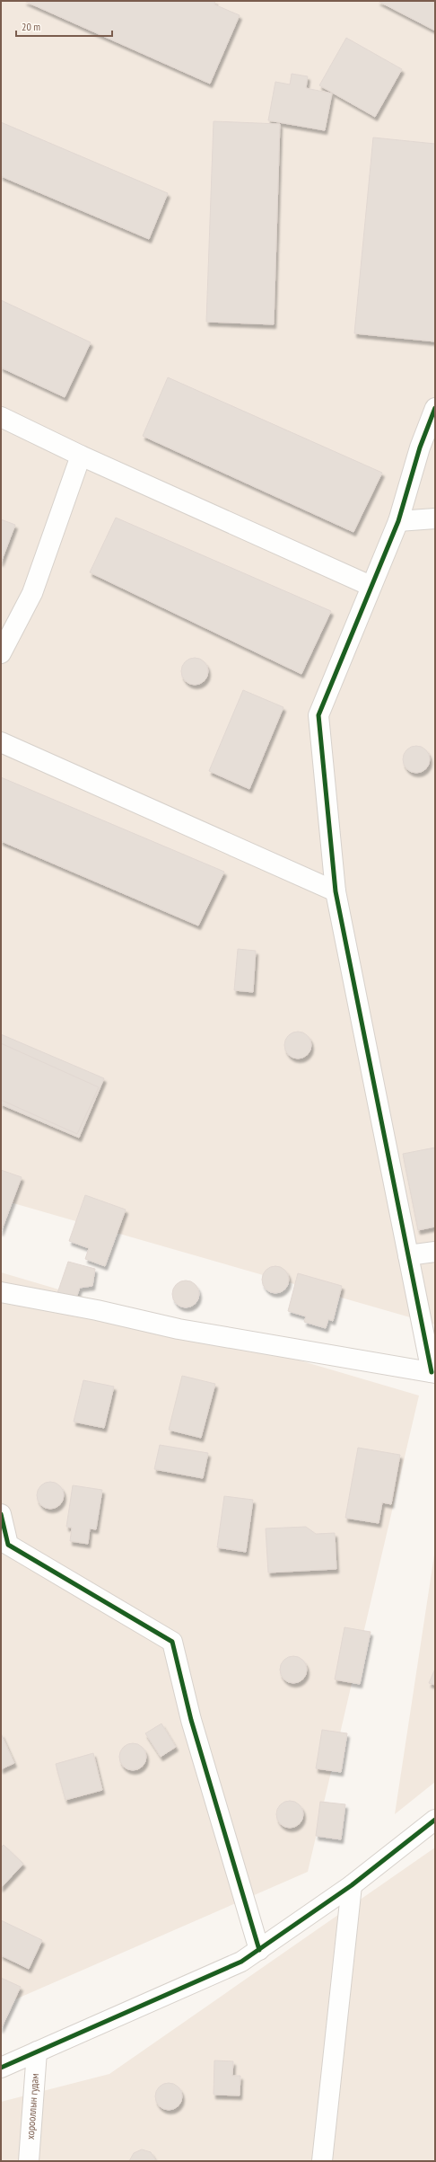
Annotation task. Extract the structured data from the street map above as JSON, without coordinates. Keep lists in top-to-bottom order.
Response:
{
  "streets": {
    "street": ["хорооллын гудам"]
  },
  "scale_bar": "20 m"
}
